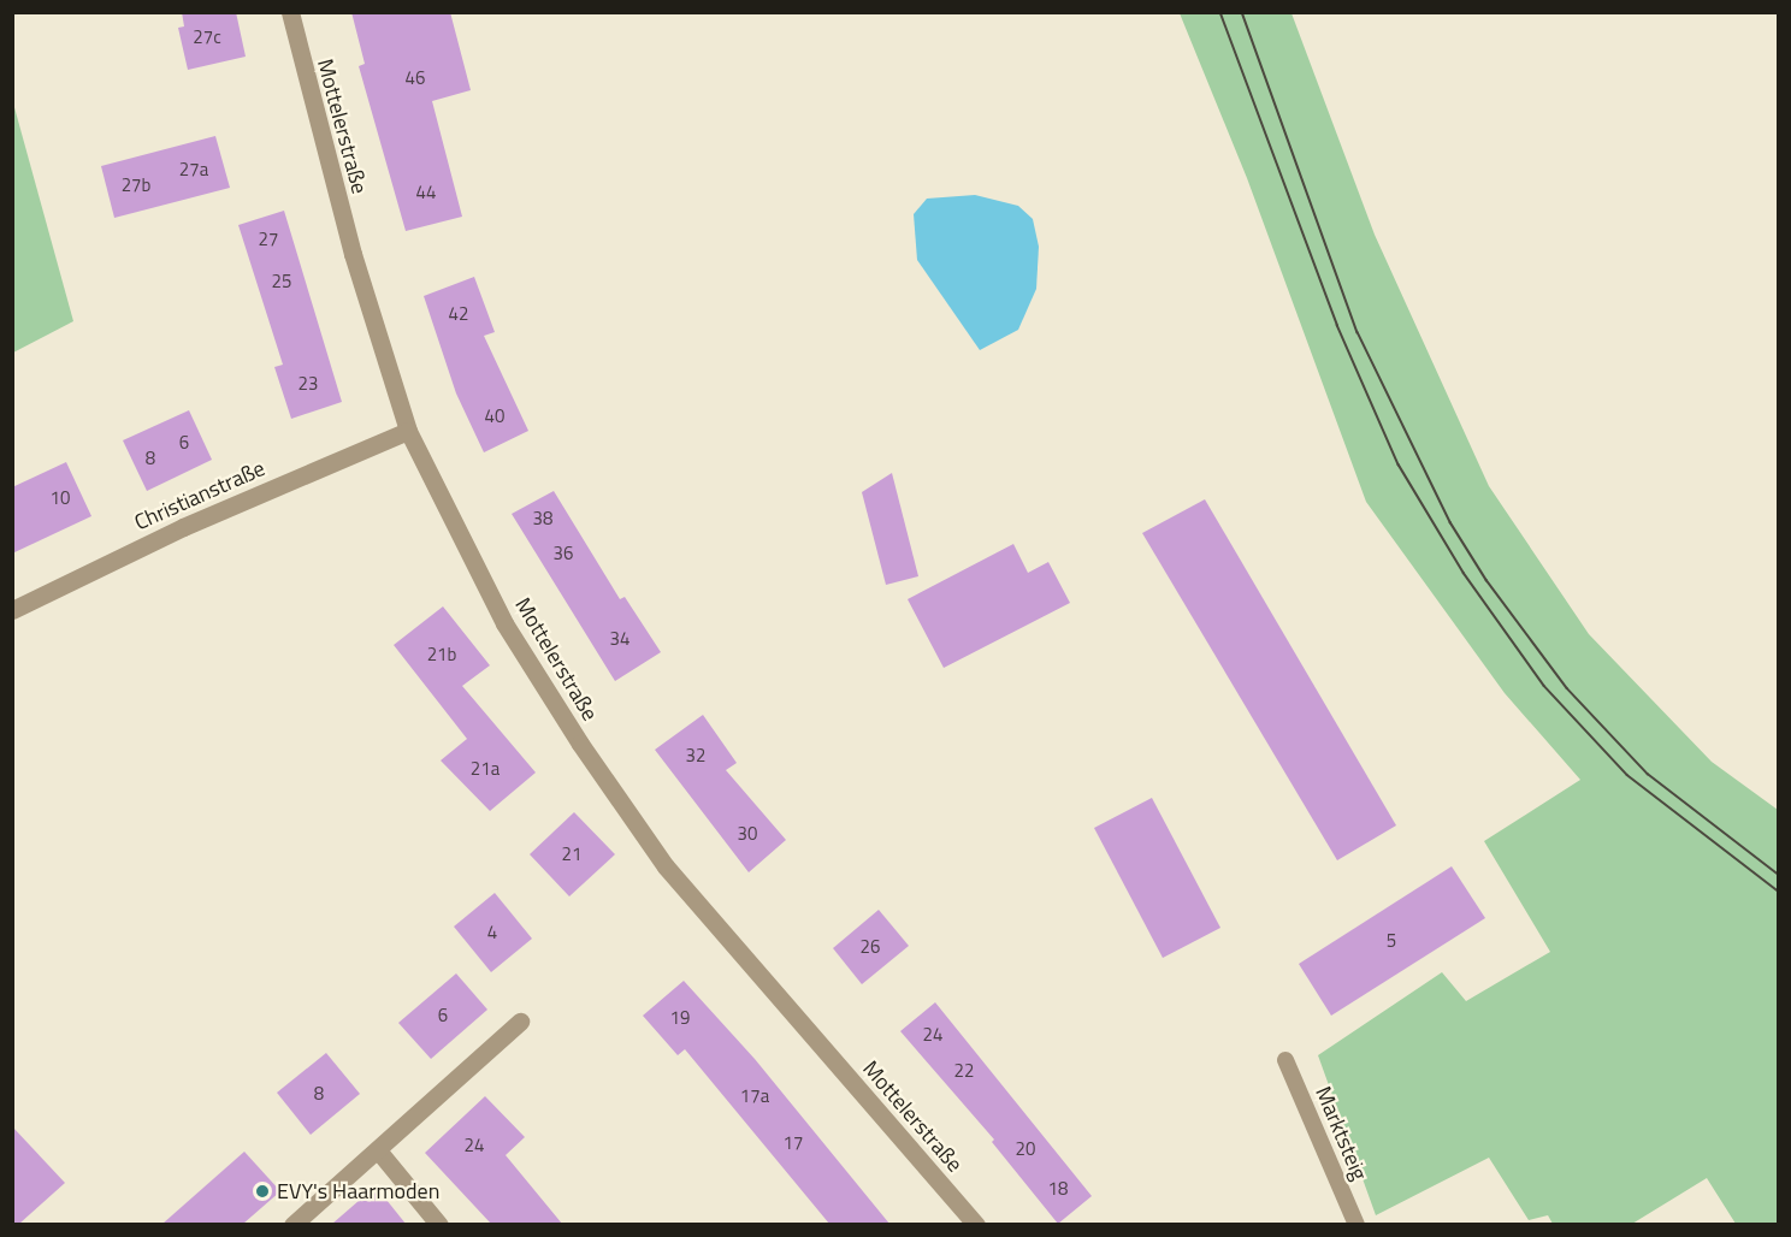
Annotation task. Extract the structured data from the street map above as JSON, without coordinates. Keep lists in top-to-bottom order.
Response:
{
  "streets": {
    "street": ["Mottelerstraße", "Christianstraße"],
    "lane": ["Marktsteig"]
  },
  "crossings": [
    ["Mottelerstraße", "Christianstraße"]
  ],
  "places": ["EVY's Haarmoden"],
  "house_numbers": [
    "27c",
    "46",
    "27a",
    "27b",
    "44",
    "27",
    "25",
    "42",
    "23",
    "40",
    "6",
    "8",
    "10",
    "38",
    "36",
    "34",
    "21b",
    "32",
    "21a",
    "30",
    "21",
    "4",
    "5",
    "26",
    "6",
    "19",
    "24",
    "22",
    "8",
    "17a",
    "17",
    "24",
    "20",
    "18"
  ]
}
